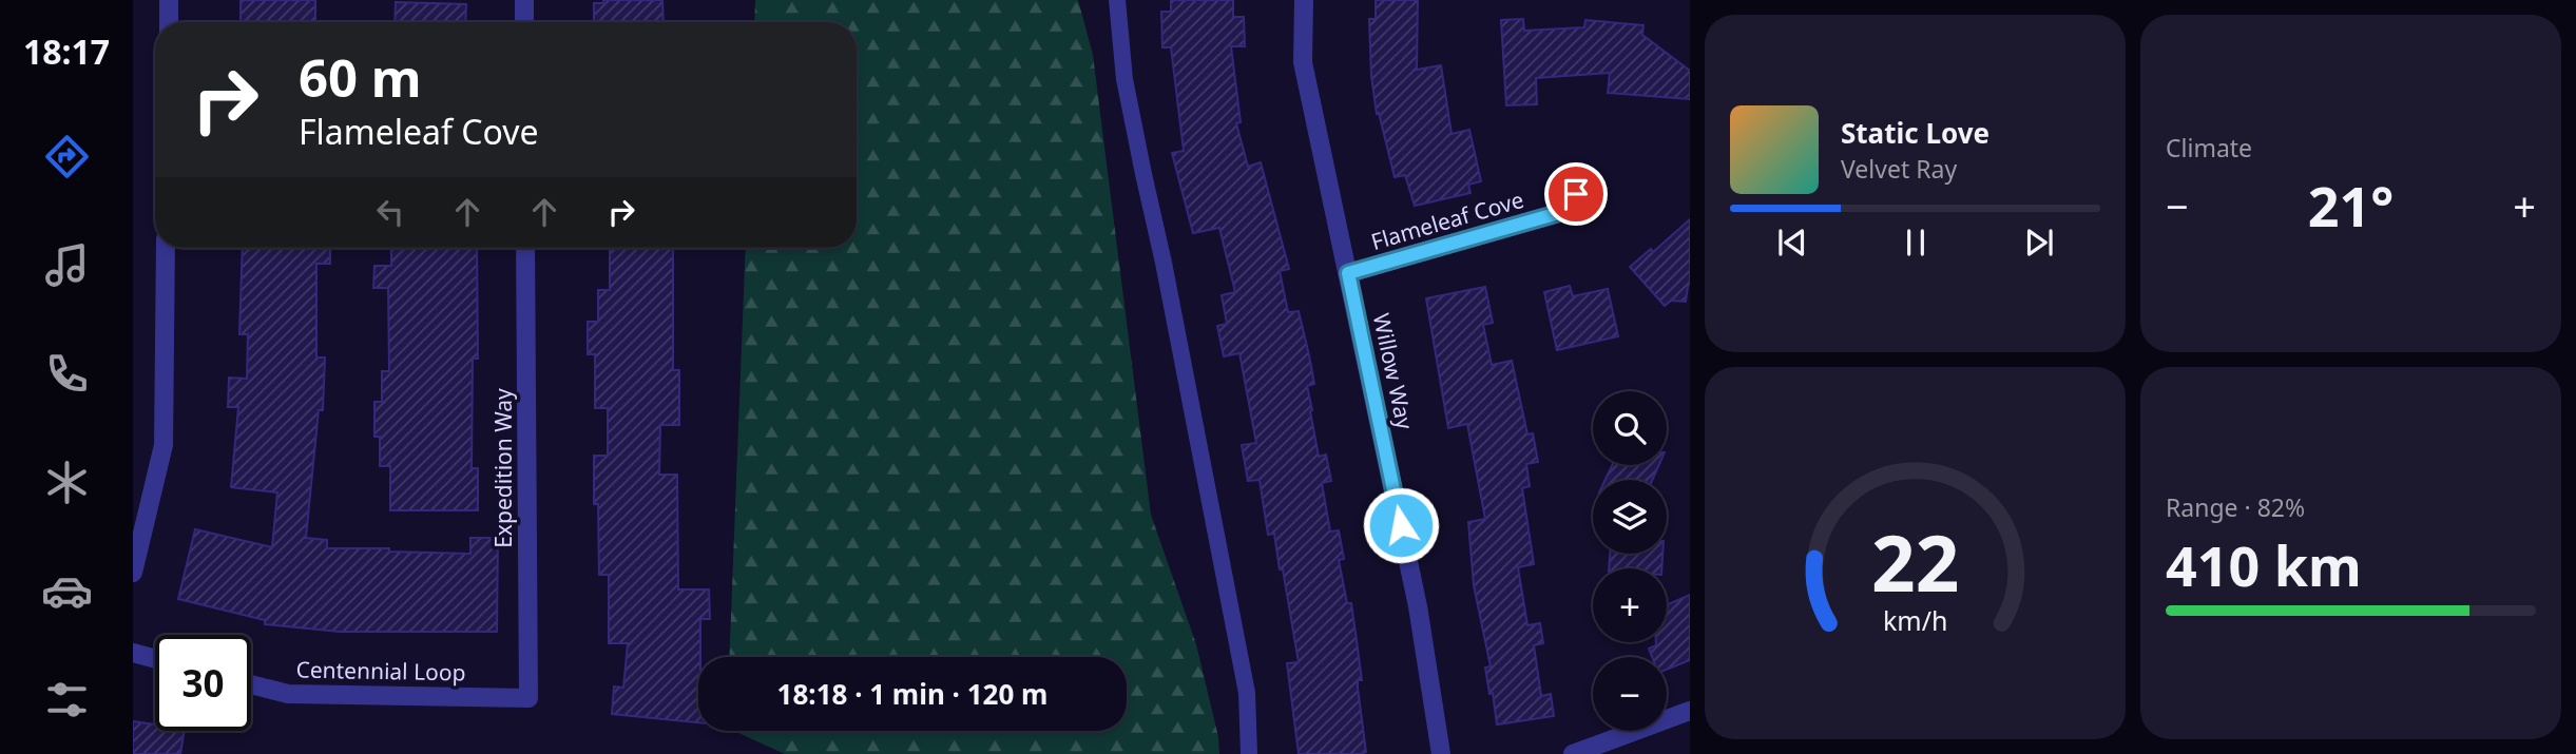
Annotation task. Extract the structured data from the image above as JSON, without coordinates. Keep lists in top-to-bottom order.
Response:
{
  "streets": {
    "street": [
      "Flameleaf Cove",
      "Willow Way",
      "Expedition Way",
      "Centennial Loop"
    ]
  },
  "crossings": [
    ["Flameleaf Cove", "Willow Way"],
    ["Expedition Way", "Centennial Loop"]
  ],
  "page": {
    "tabs": "18:17",
    "tile": [
      "Climate",
      ["Range · 82%", "410 km"]
    ],
    "turn": ["60 m", "Flameleaf Cove"],
    "song": ["Static Love", "Velvet Ray"],
    "heat": ["−", "21°", "+"],
    "map_buttons": ["+", "−"],
    "limit": "30",
    "trip": "18:18 · 1 min · 120 m",
    "gauge": ["22", "km/h"]
  }
}
